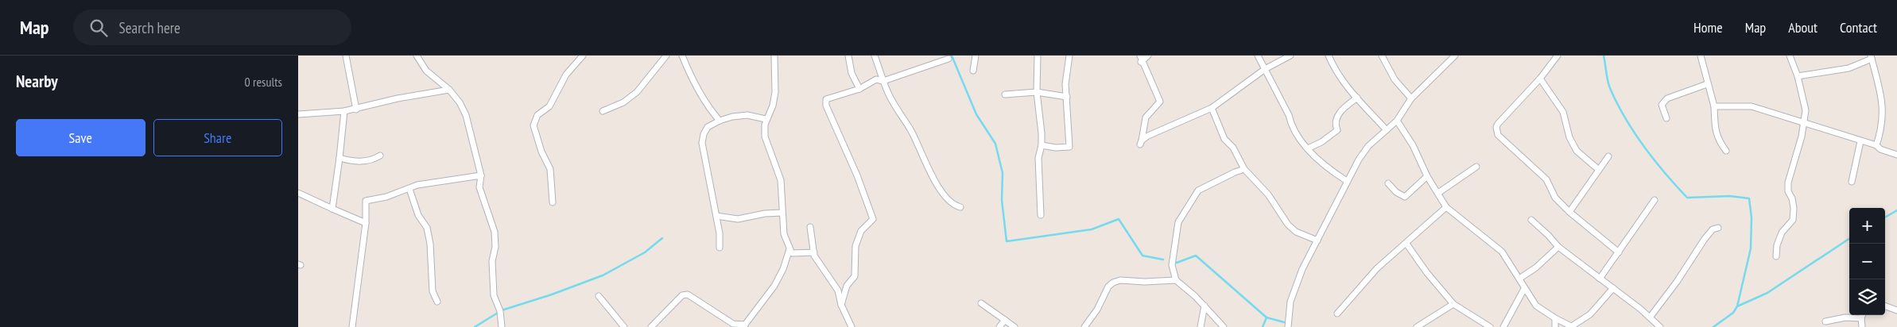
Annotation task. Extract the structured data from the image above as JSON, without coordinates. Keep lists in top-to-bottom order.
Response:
{
  "page": {
    "header": "Map",
    "search": "Search here",
    "nav": [
      "Home",
      "Map",
      "About",
      "Contact"
    ],
    "heading": ["Nearby", "0 results"],
    "buttons": ["Save", "Share"],
    "map_buttons": ["+", "−"]
  }
}
